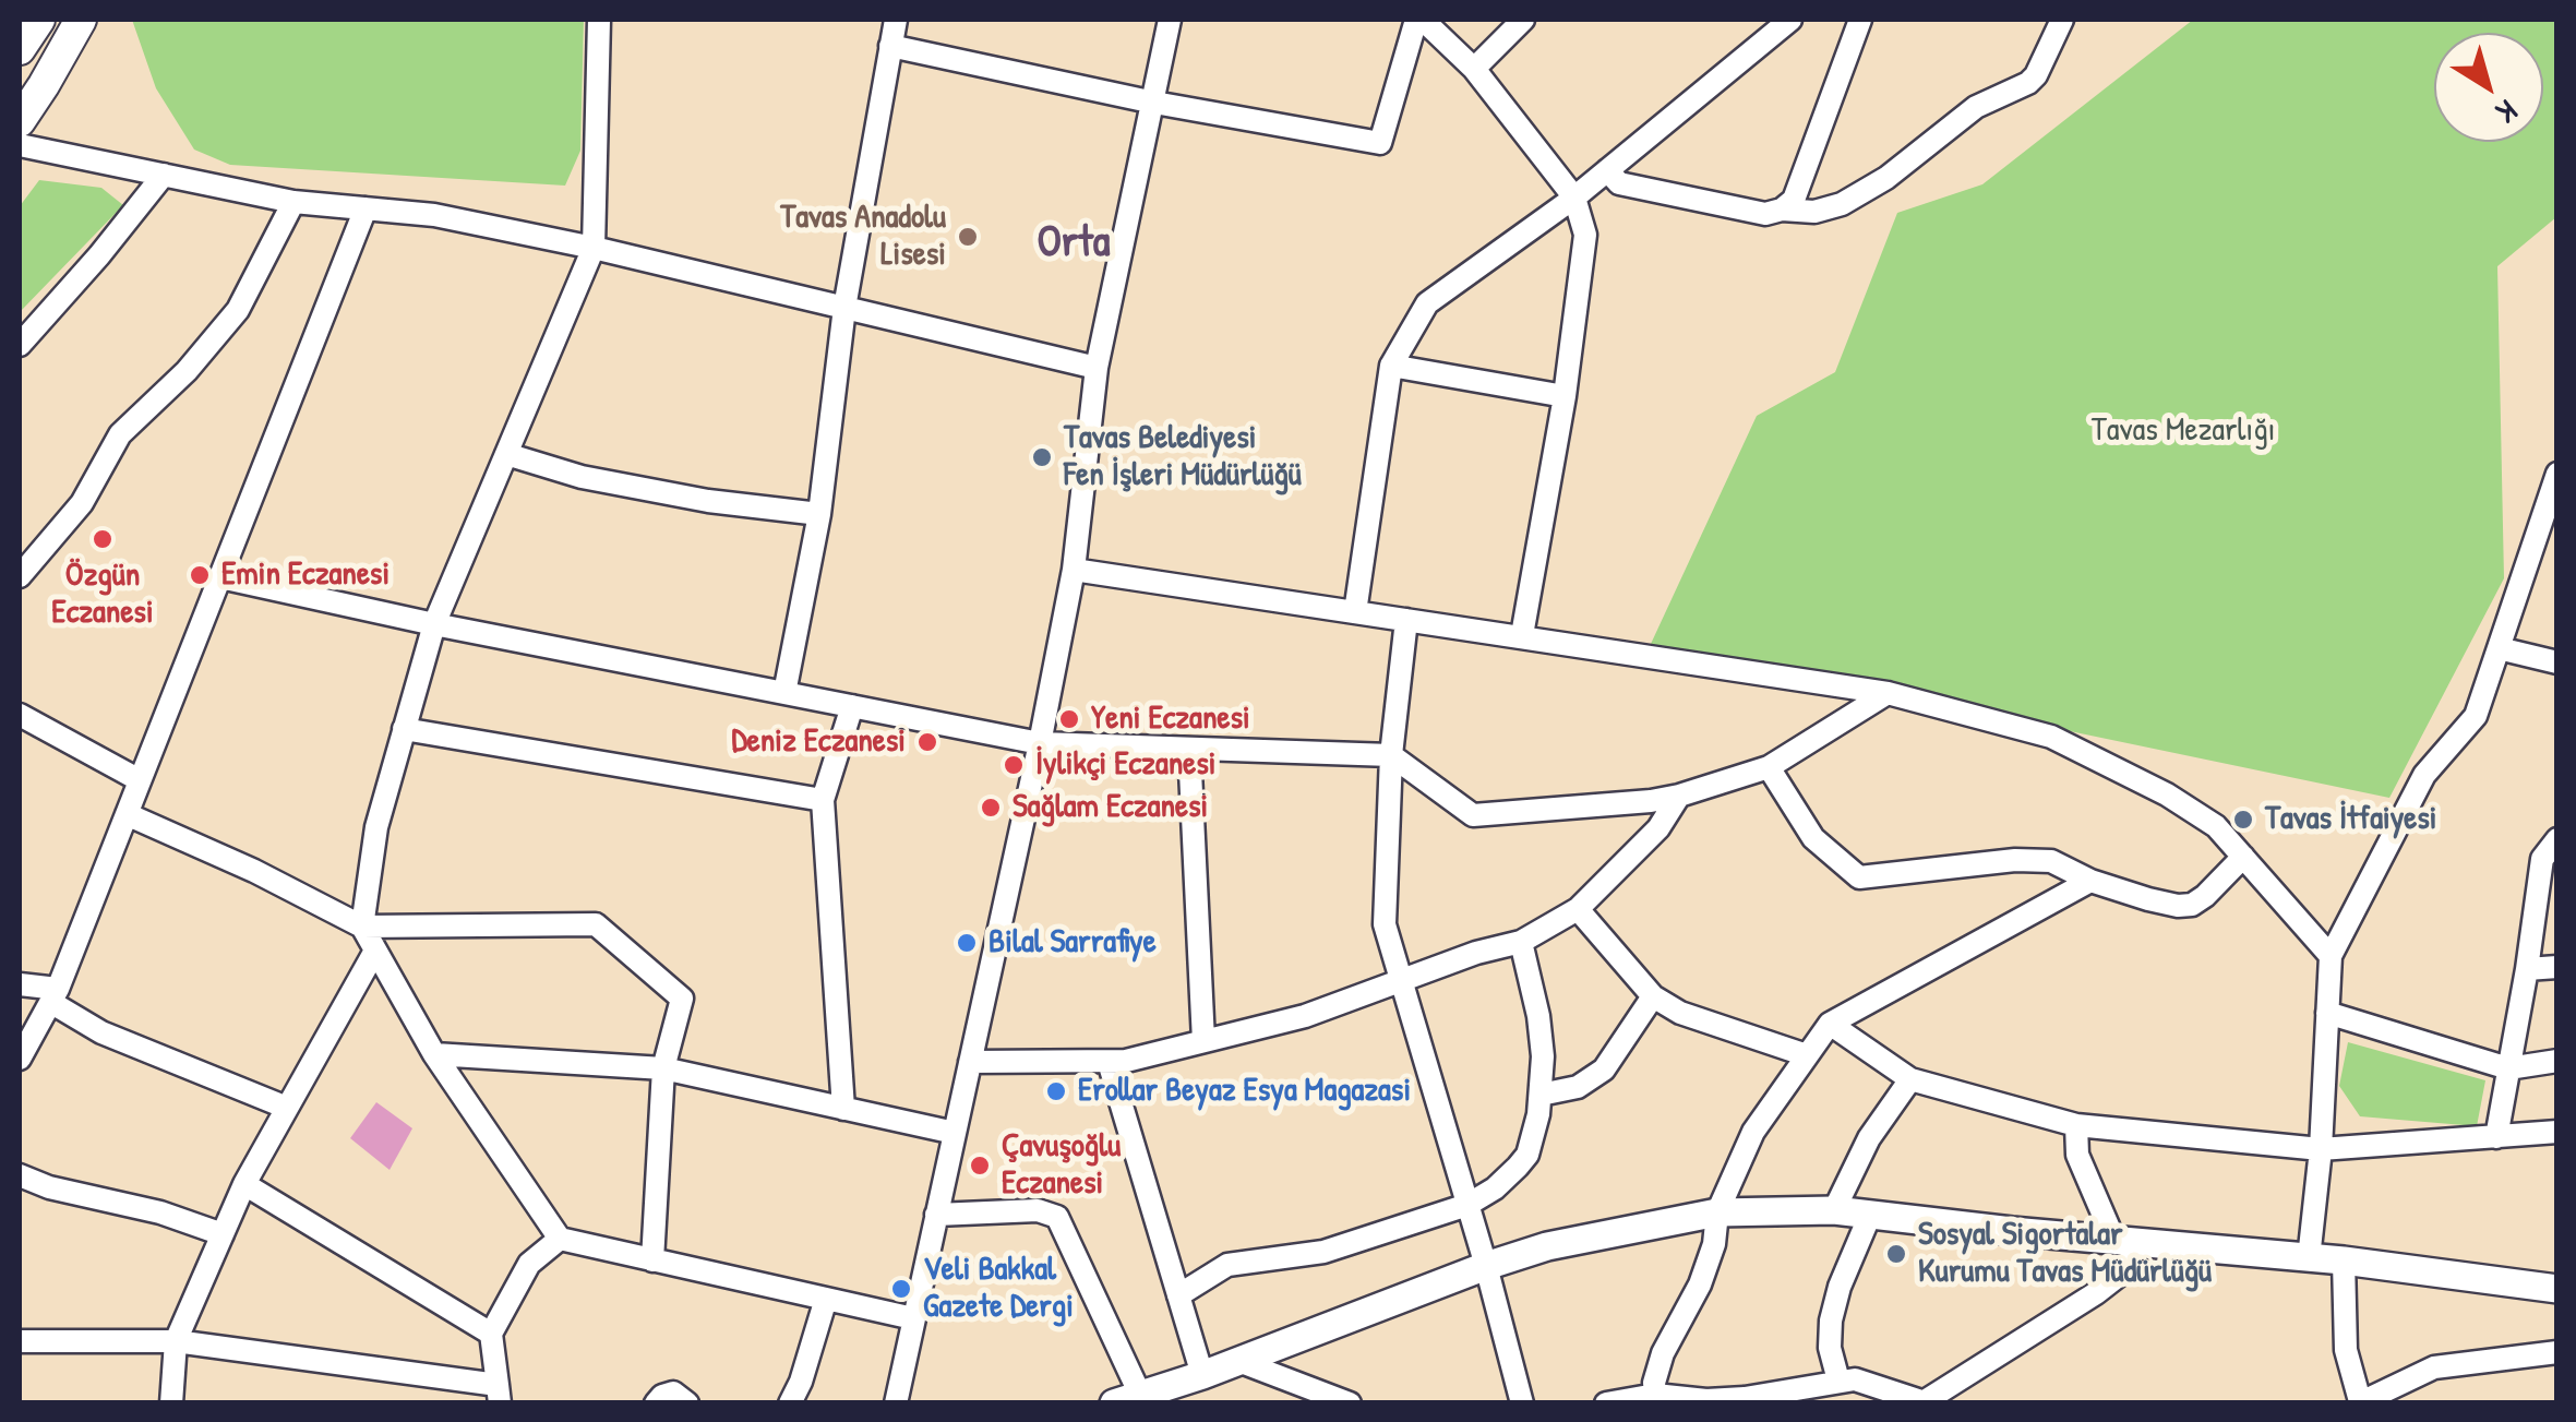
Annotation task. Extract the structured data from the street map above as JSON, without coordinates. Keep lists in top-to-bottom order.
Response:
{
  "districts": ["Orta"],
  "parks": ["Tavas Mezarlığı"],
  "places": [
    "Tavas Anadolu Lisesi",
    "Tavas Belediyesi Fen İşleri Müdürlüğü",
    "Özgün Eczanesi",
    "Emin Eczanesi",
    "Yeni Eczanesi",
    "Deniz Eczanesi",
    "İylikçi Eczanesi",
    "Sağlam Eczanesi",
    "Tavas İtfaiyesi",
    "Bilal Sarrafiye",
    "Erollar Beyaz Esya Magazasi",
    "Çavuşoğlu Eczanesi",
    "Sosyal Sigortalar Kurumu Tavas Müdürlüğü",
    "Veli Bakkal Gazete Dergi"
  ],
  "north": "bottom right"
}
